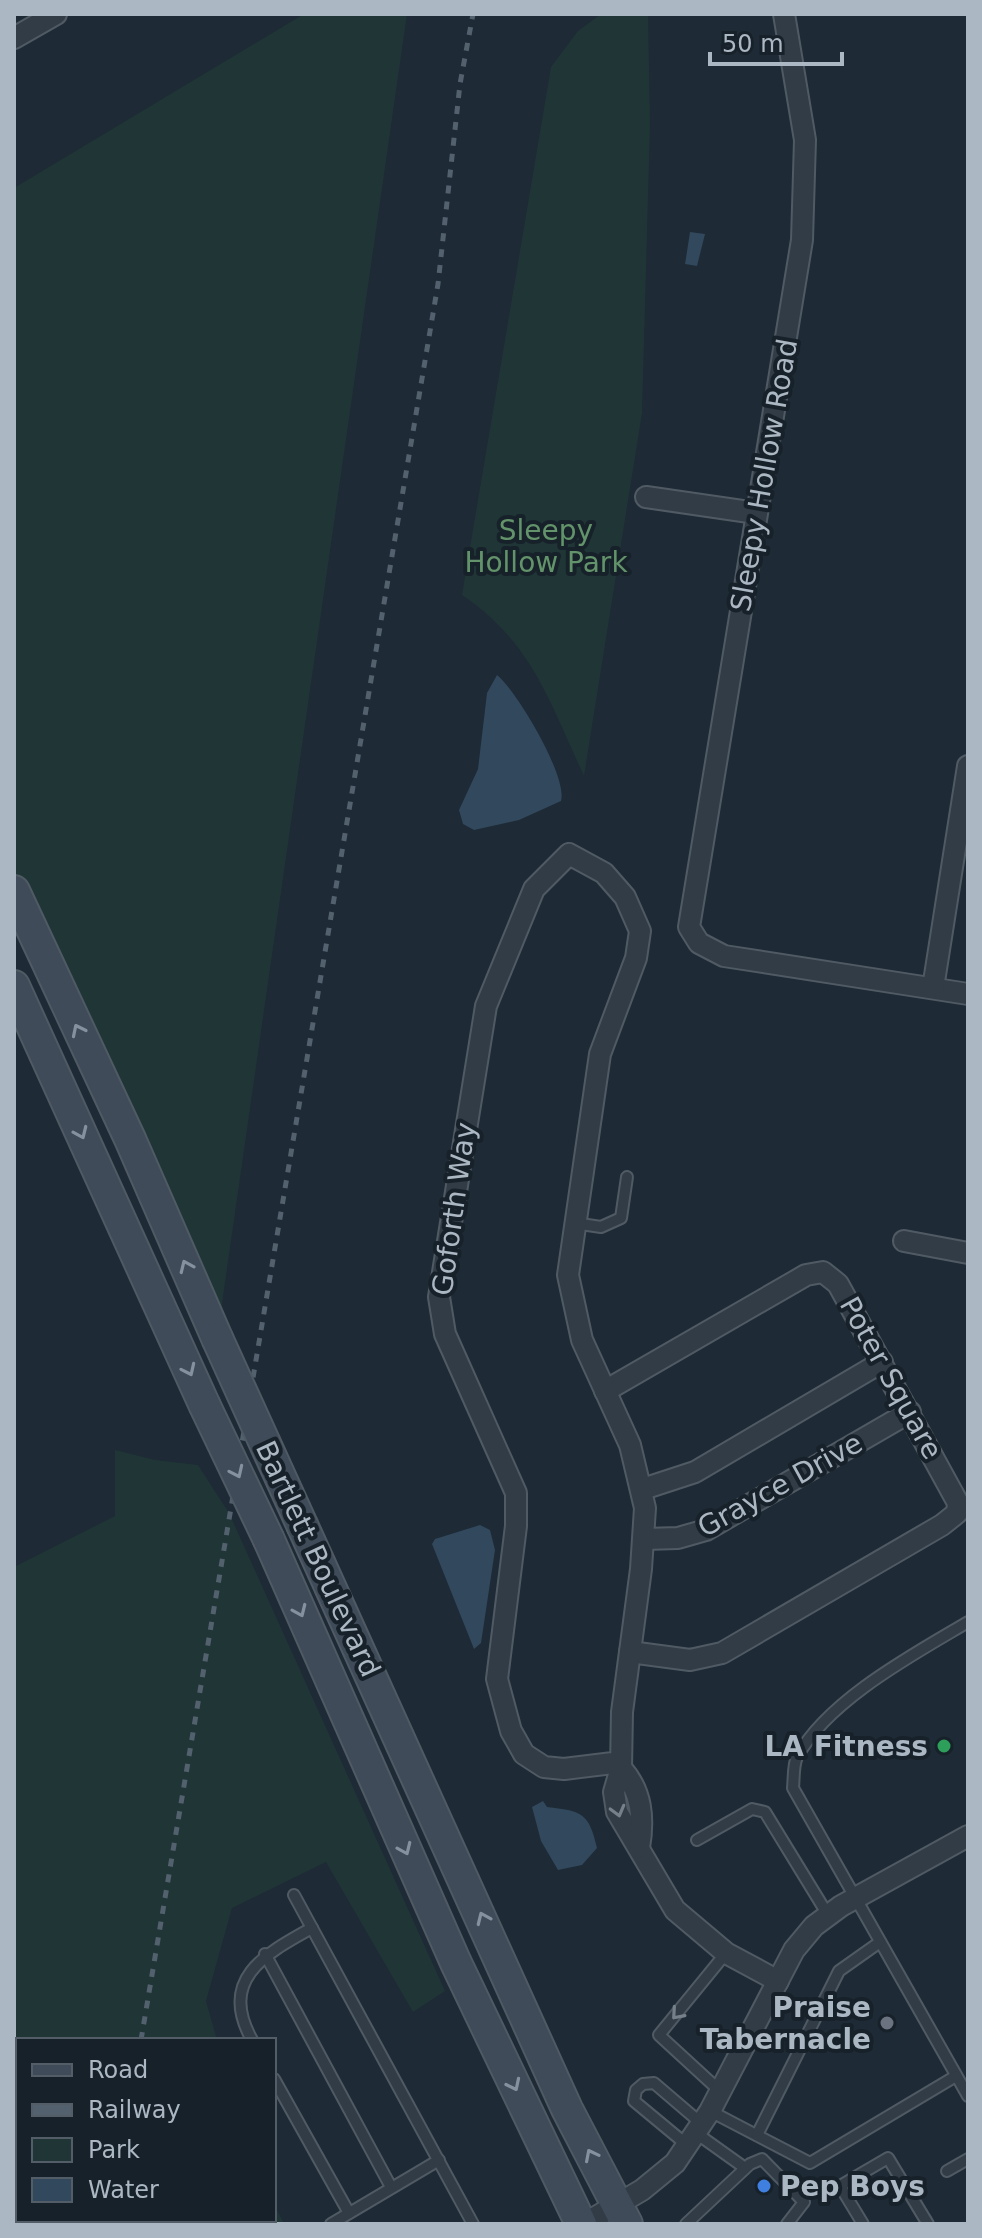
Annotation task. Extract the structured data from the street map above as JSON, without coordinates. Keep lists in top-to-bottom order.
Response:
{
  "streets": {
    "main road": ["Bartlett Boulevard"],
    "street": [
      "Sleepy Hollow Road",
      "Goforth Way",
      "Poter Square",
      "Grayce Drive"
    ]
  },
  "crossings": [
    ["Poter Square", "Grayce Drive"]
  ],
  "parks": ["Sleepy Hollow Park"],
  "places": ["LA Fitness", "Praise Tabernacle", "Pep Boys"],
  "legend": [
    "Road",
    "Railway",
    "Park",
    "Water"
  ],
  "scale_bar": "50 m"
}
